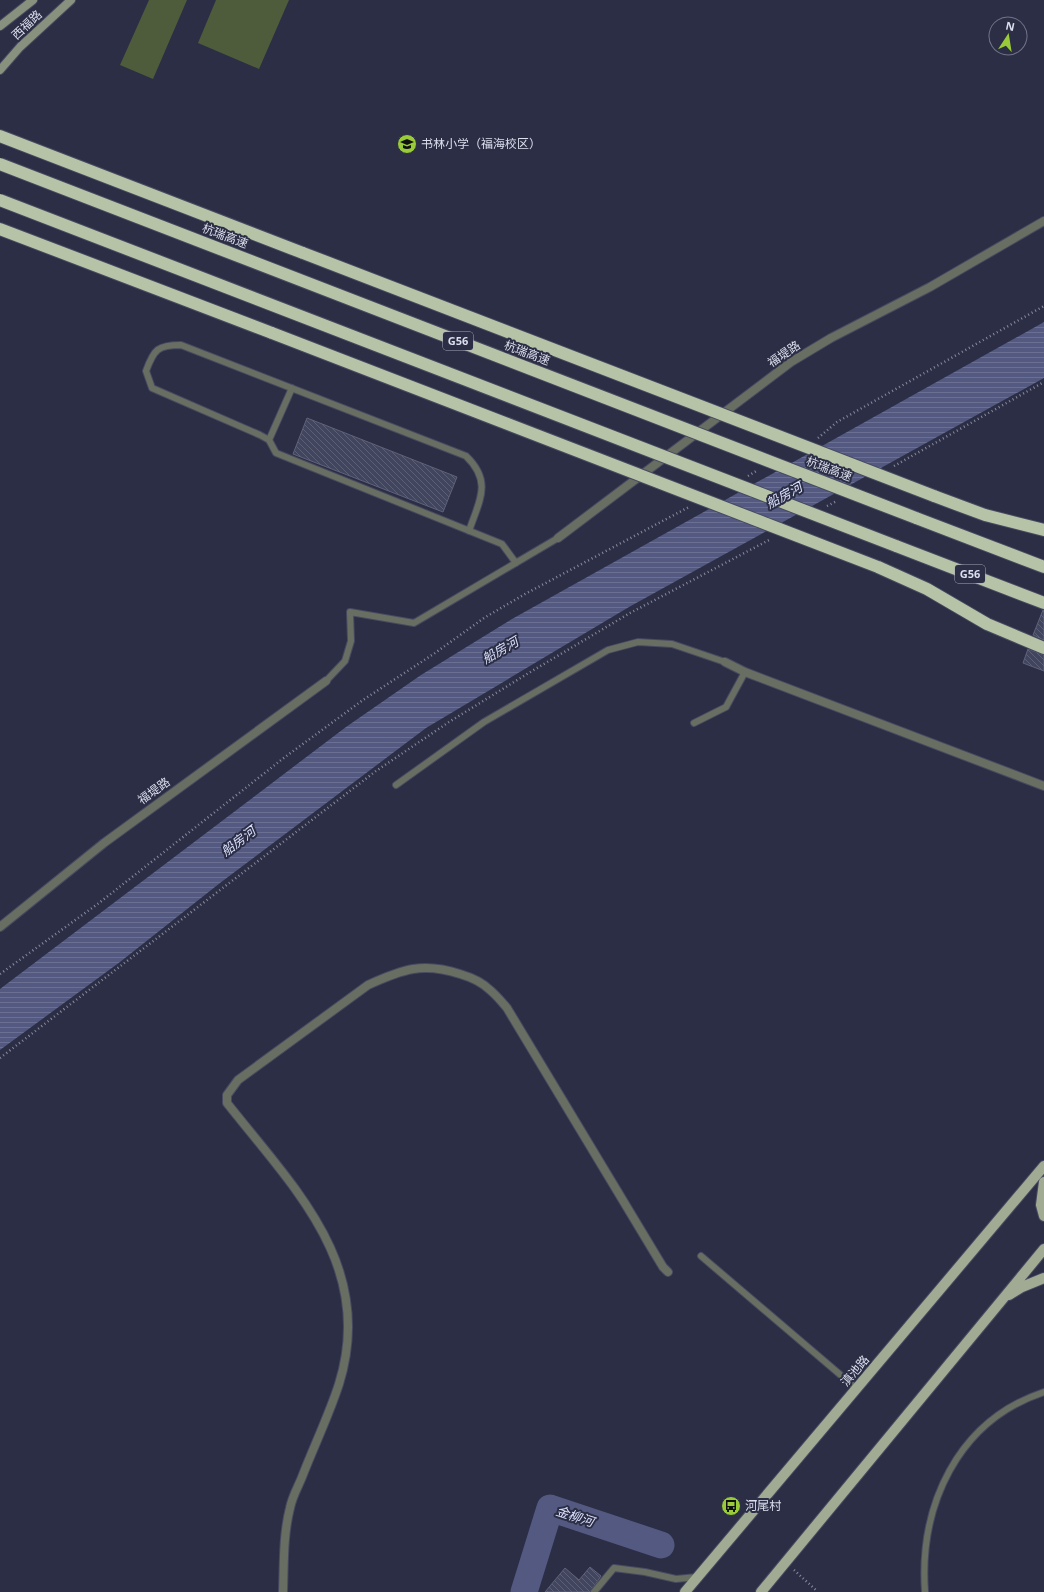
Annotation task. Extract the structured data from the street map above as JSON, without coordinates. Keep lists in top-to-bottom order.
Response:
{
  "streets": {
    "highway": ["杭瑞高速", "G56"],
    "main road": ["西福路", "滇池路"],
    "street": ["福堤路"]
  },
  "water": ["船房河", "金柳河"],
  "places": {
    "school or university": ["书林小学（福海校区）"],
    "bus stop": ["河尾村"]
  },
  "north": "top"
}
